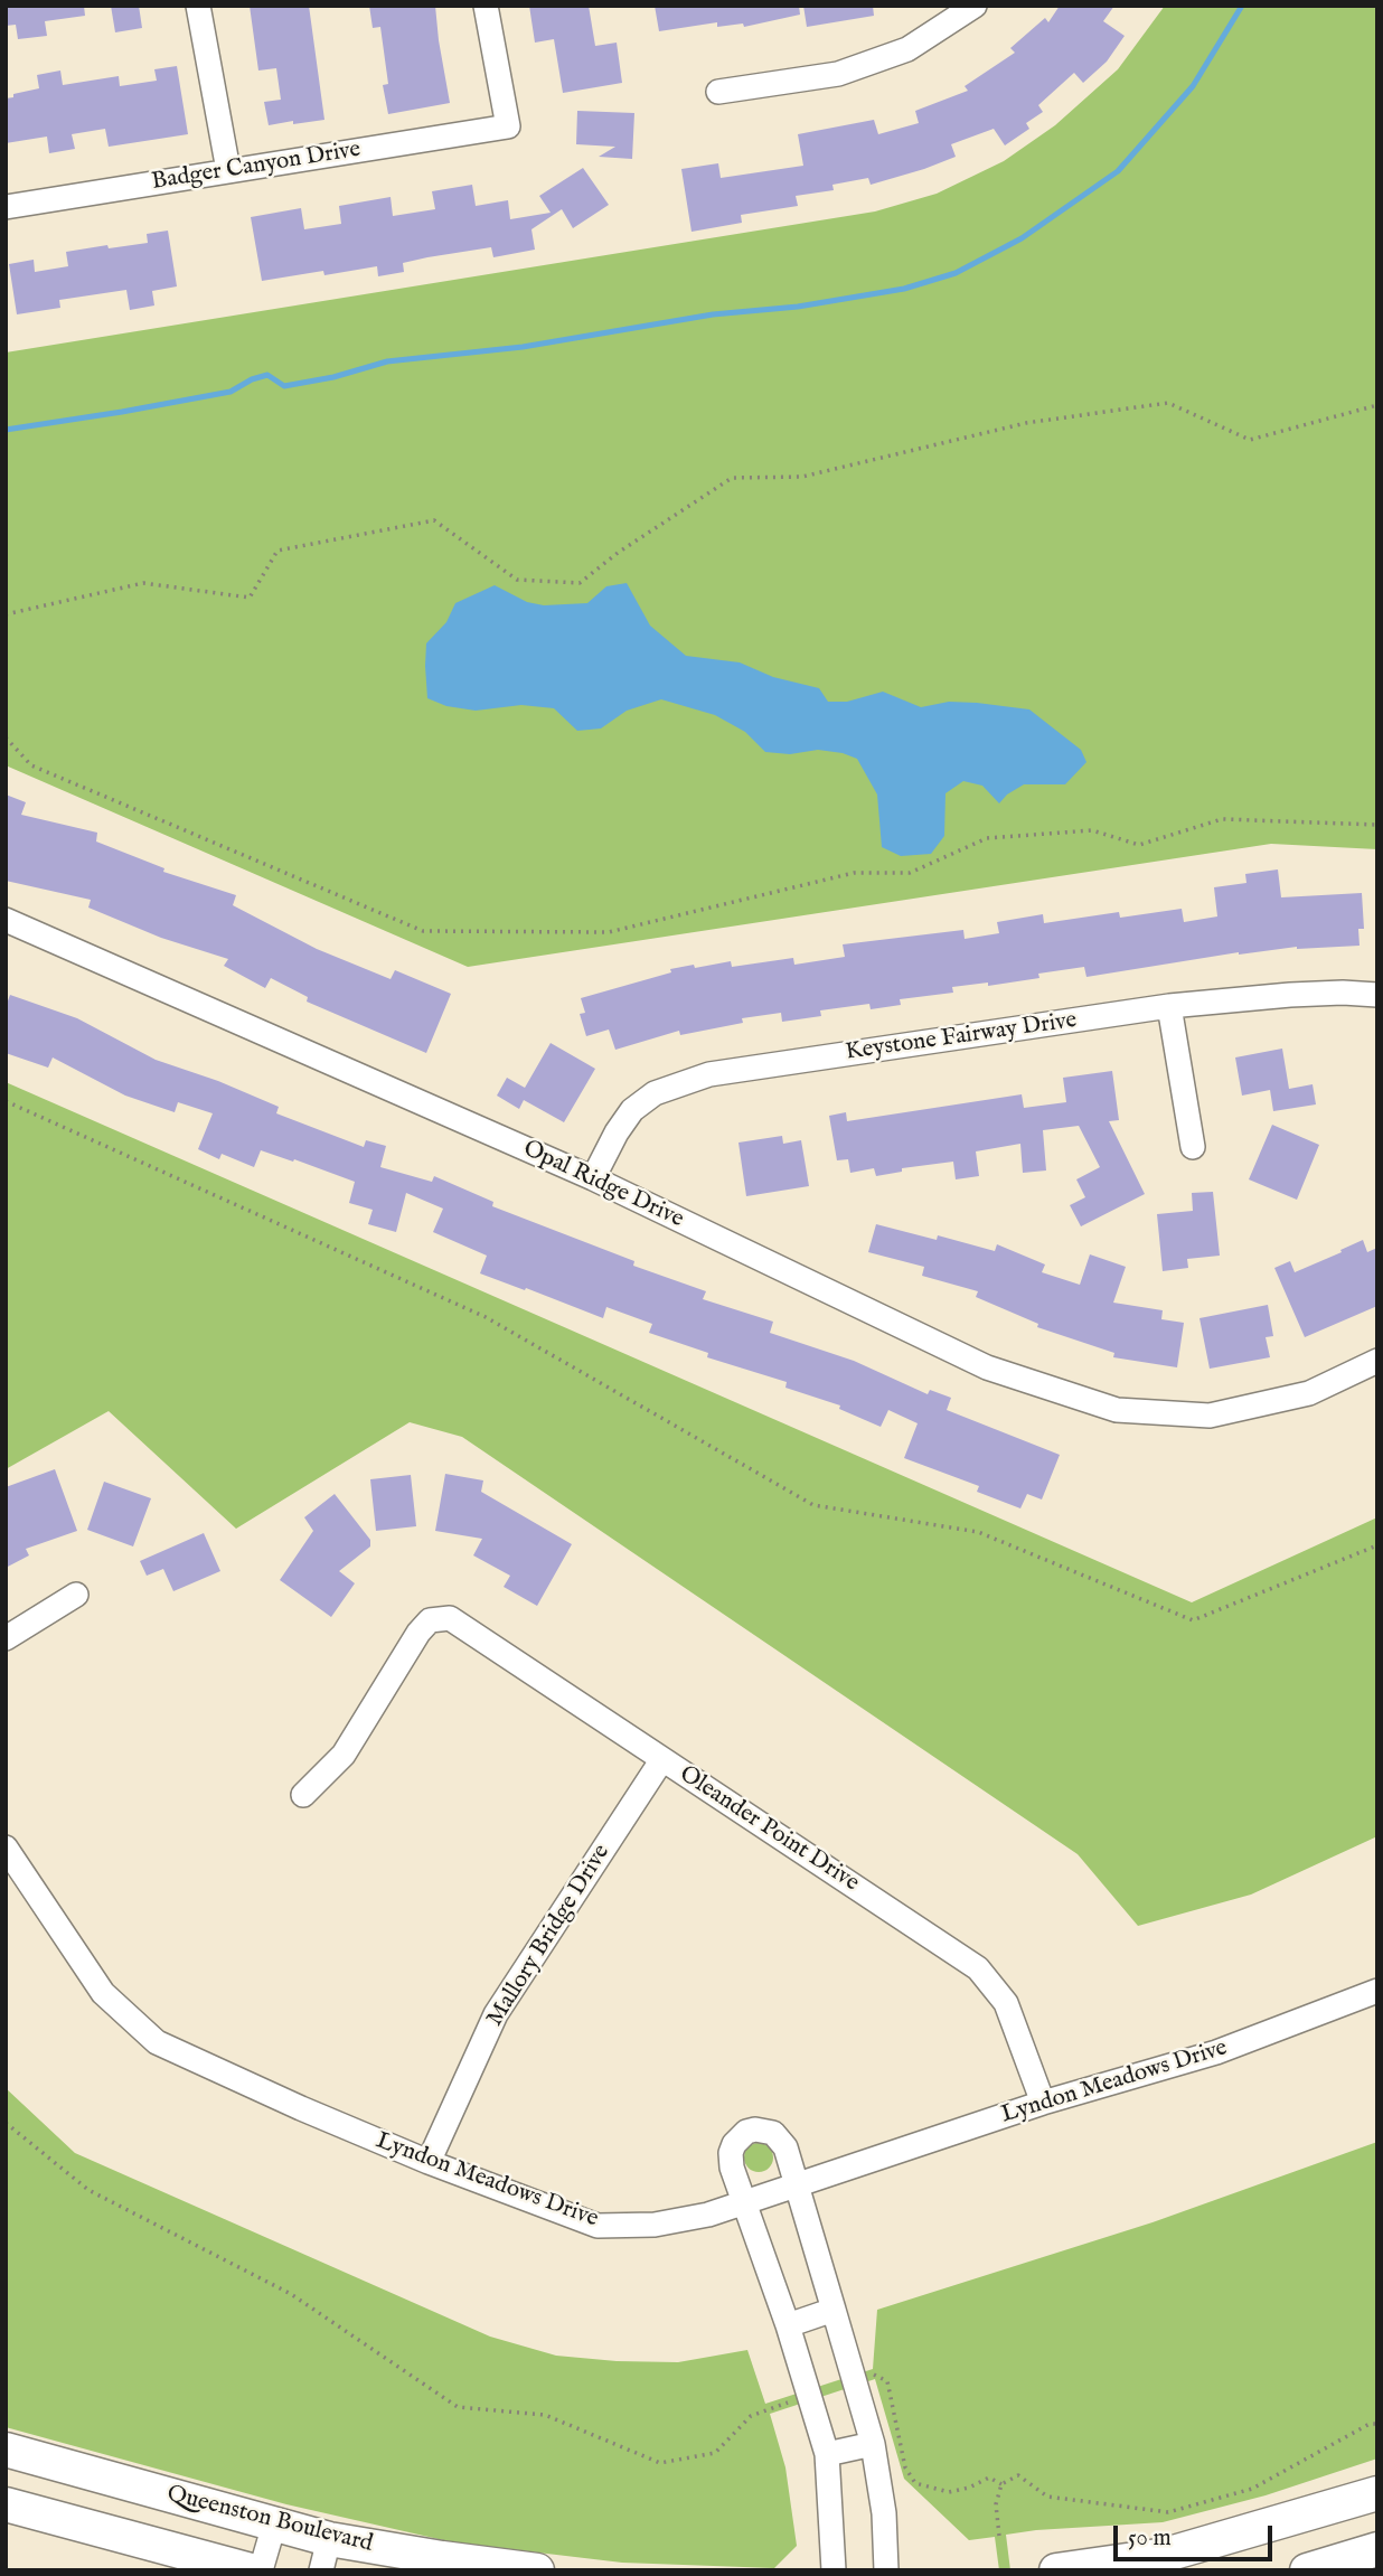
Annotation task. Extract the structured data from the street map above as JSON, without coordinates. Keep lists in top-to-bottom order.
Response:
{
  "streets": {
    "main road": ["Queenston Boulevard"],
    "street": [
      "Badger Canyon Drive",
      "Keystone Fairway Drive",
      "Opal Ridge Drive",
      "Oleander Point Drive",
      "Mallory Bridge Drive",
      "Lyndon Meadows Drive"
    ]
  },
  "crossings": [
    ["Keystone Fairway Drive", "Opal Ridge Drive"],
    ["Oleander Point Drive", "Mallory Bridge Drive"],
    ["Oleander Point Drive", "Lyndon Meadows Drive"],
    ["Mallory Bridge Drive", "Lyndon Meadows Drive"]
  ],
  "scale_bar": "50 m"
}
